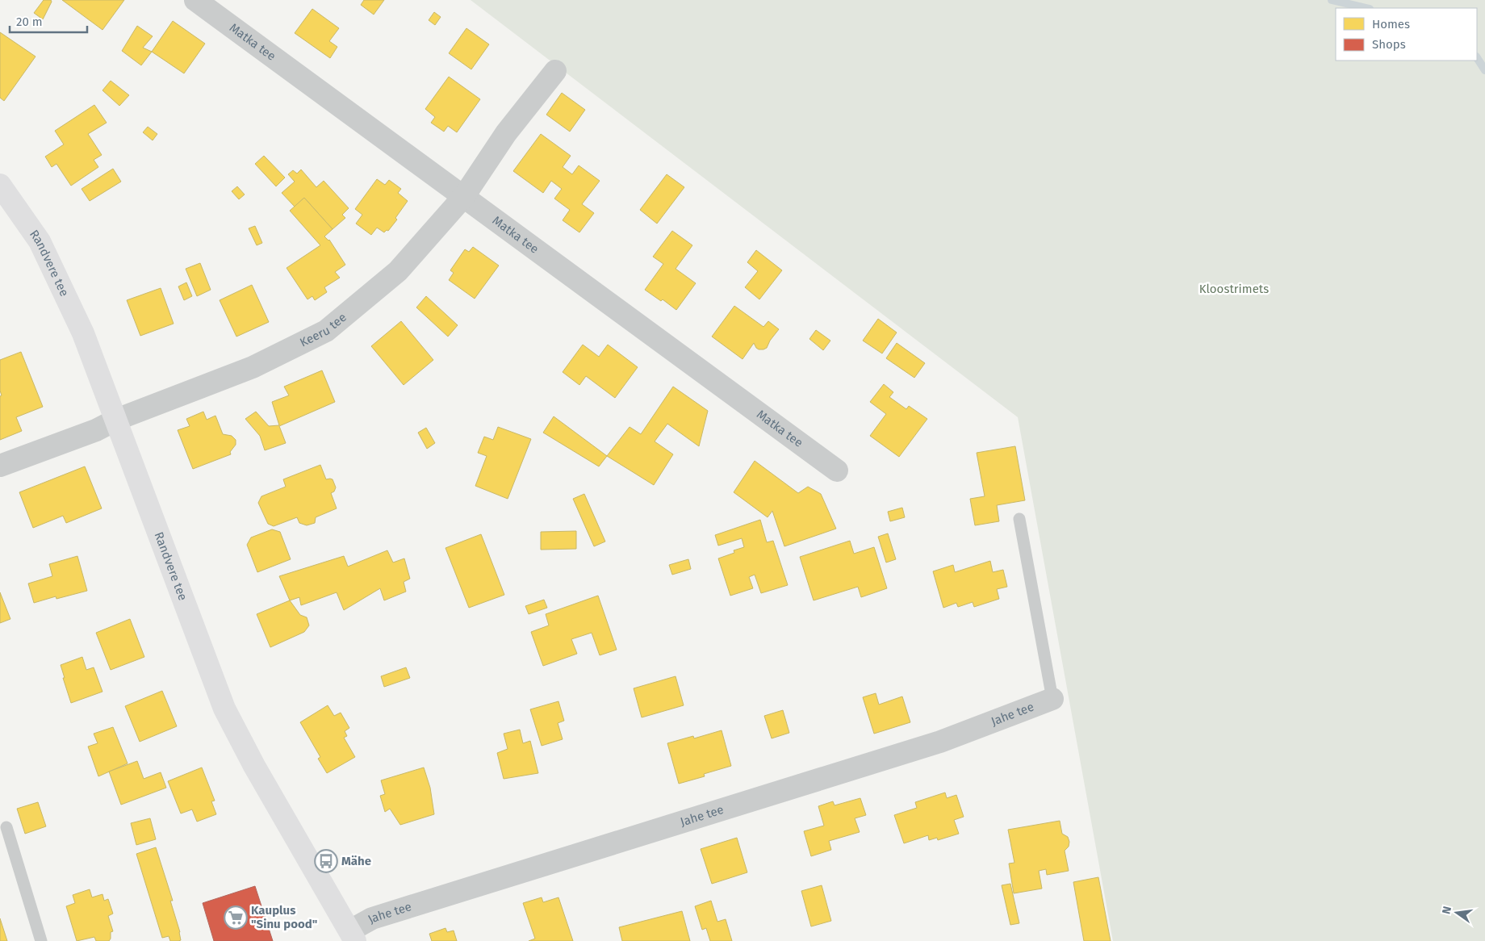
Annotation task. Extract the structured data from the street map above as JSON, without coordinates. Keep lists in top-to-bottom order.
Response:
{
  "streets": {
    "main road": ["Randvere tee"],
    "street": ["Matka tee", "Keeru tee", "Jahe tee"]
  },
  "crossings": [
    ["Matka tee", "Keeru tee"],
    ["Randvere tee", "Keeru tee"],
    ["Randvere tee", "Jahe tee"]
  ],
  "parks": ["Kloostrimets"],
  "places": {
    "bus stop": ["Mähe"],
    "supermarket": ["Kauplus \"Sinu pood\""]
  },
  "legend": ["Homes", "Shops"],
  "scale_bar": "20 m",
  "north": "left"
}
